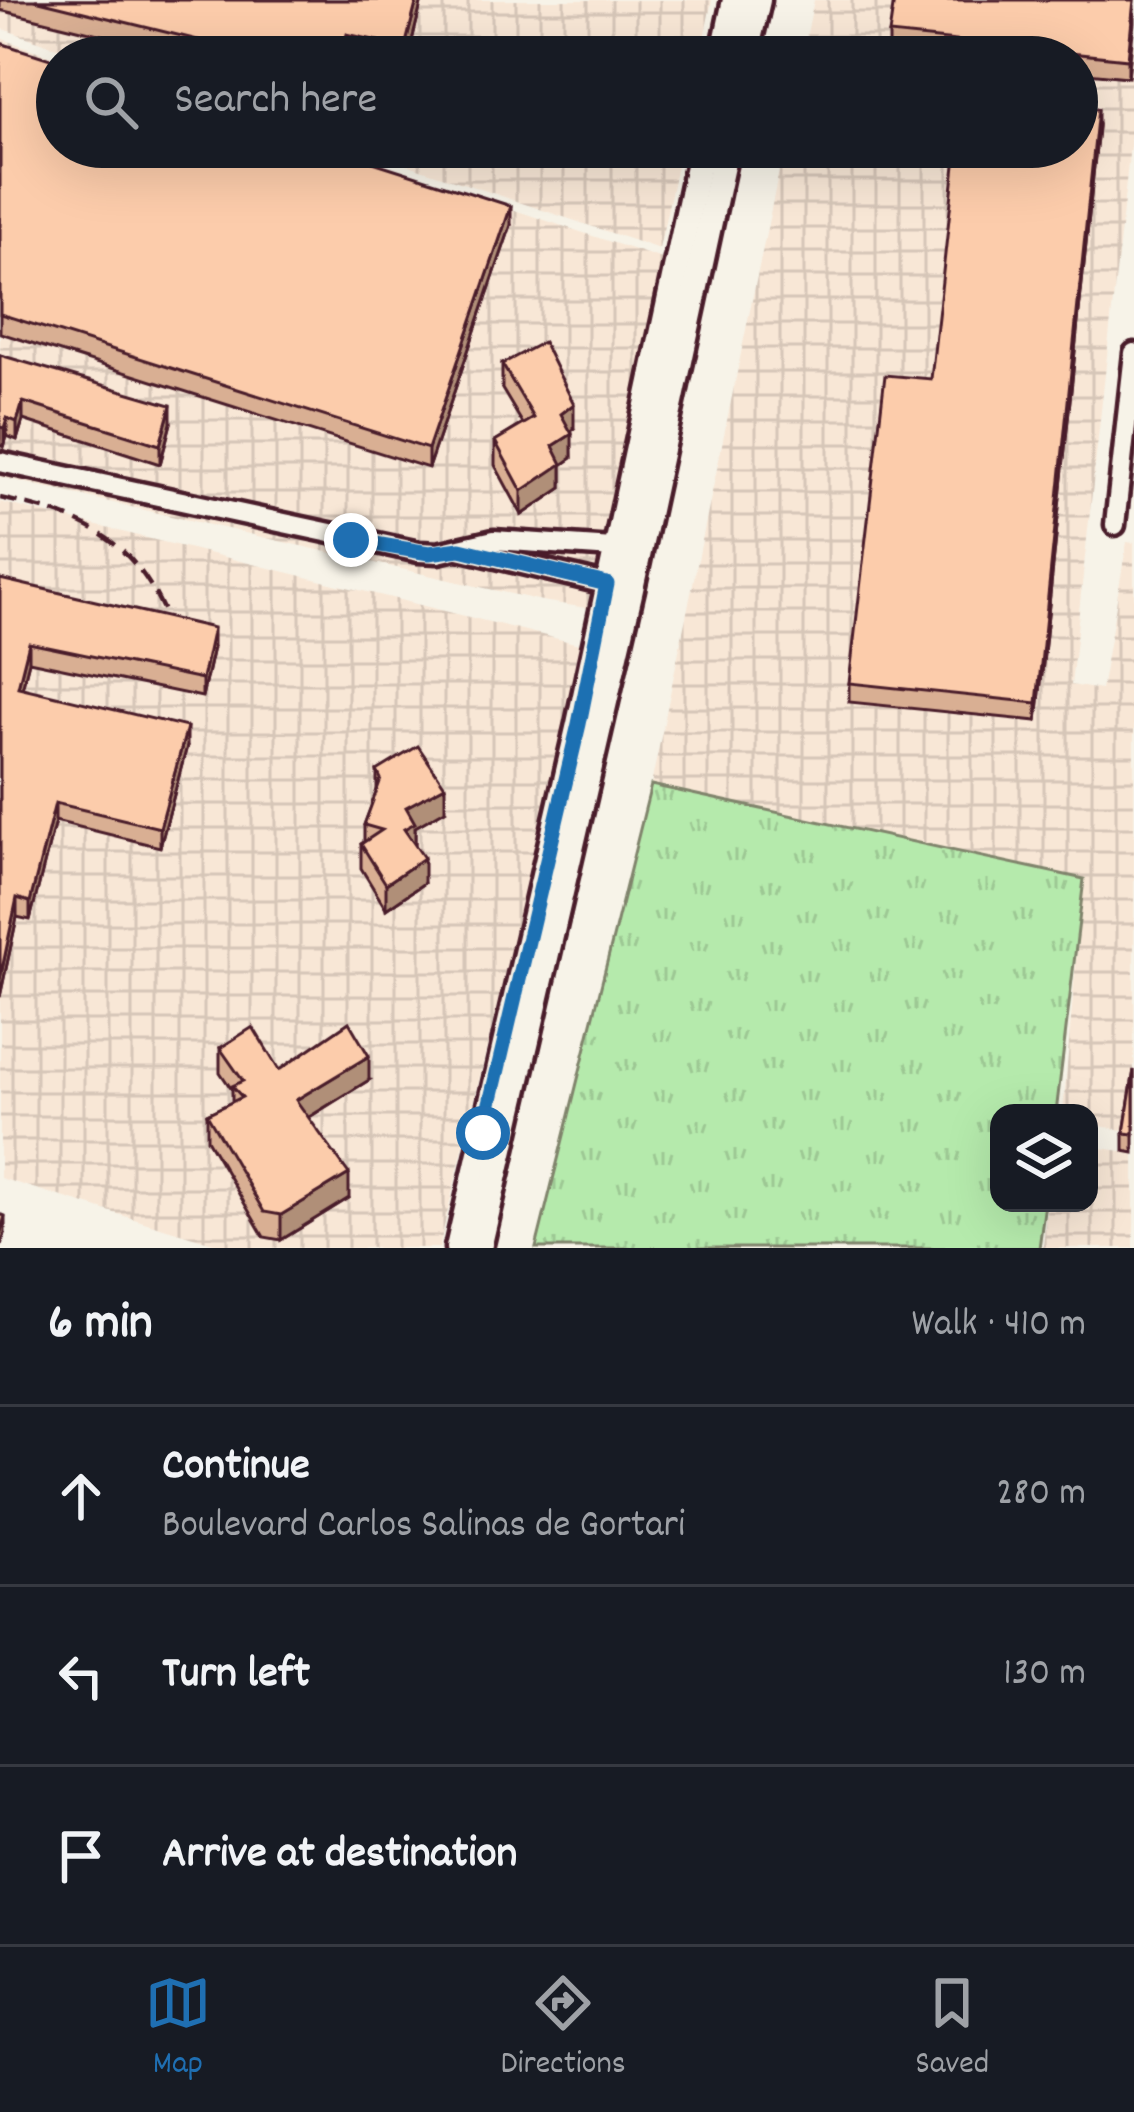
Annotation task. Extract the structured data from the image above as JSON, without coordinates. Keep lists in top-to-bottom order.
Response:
{
  "page": {
    "search": "Search here",
    "heading": ["6 min", "Walk · 410 m"],
    "list": [
      ["Continue", "Boulevard Carlos Salinas de Gortari", "280 m"],
      ["Turn left", "130 m"],
      "Arrive at destination"
    ],
    "nav": ["Map", "Directions", "Saved"]
  }
}
